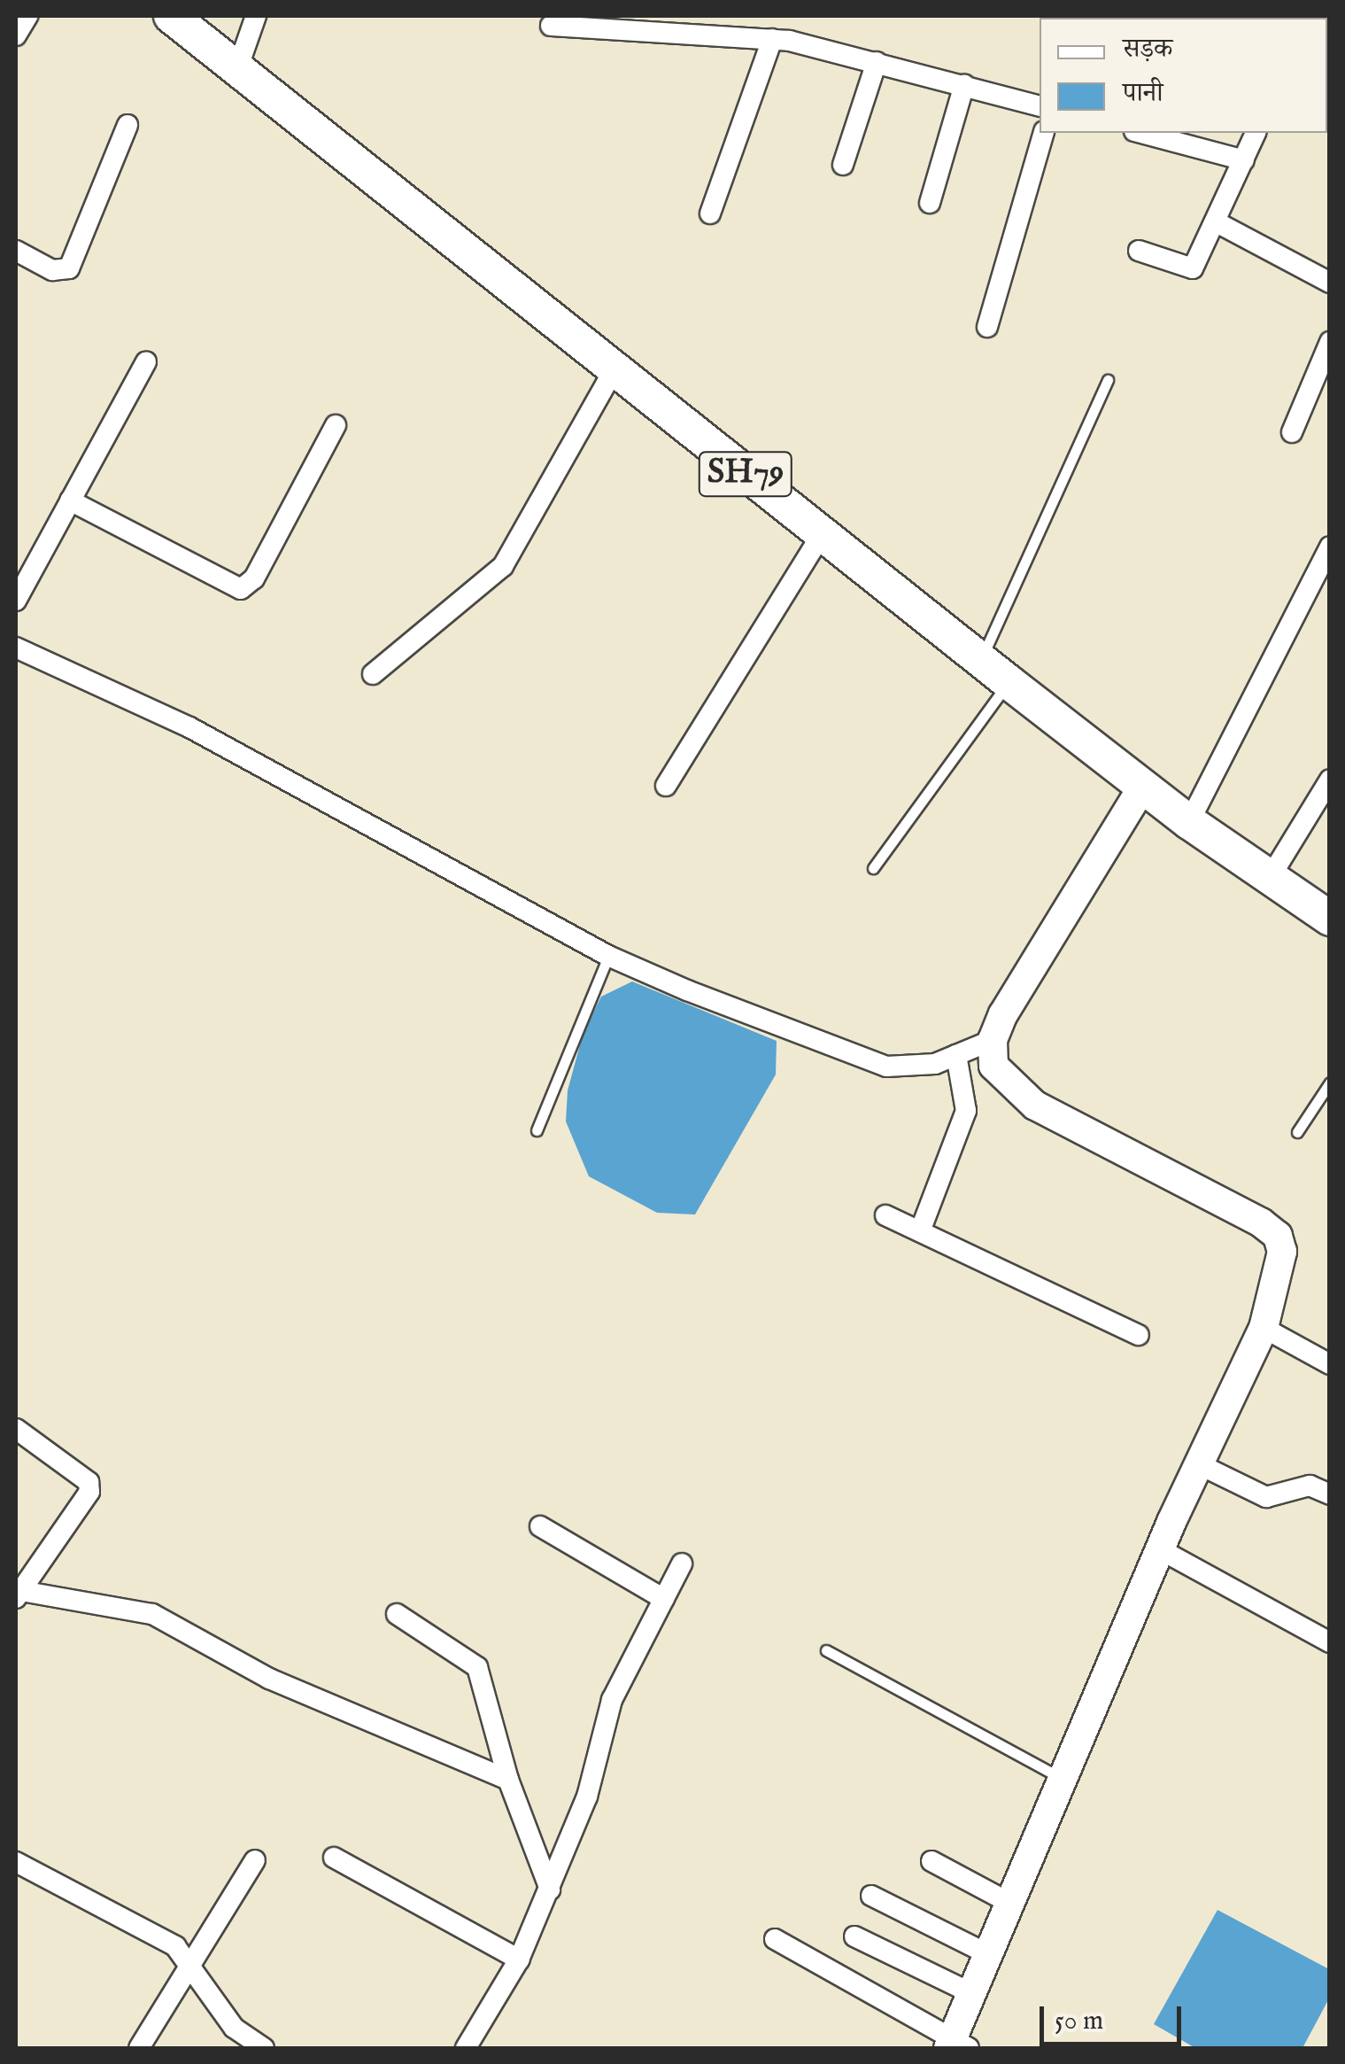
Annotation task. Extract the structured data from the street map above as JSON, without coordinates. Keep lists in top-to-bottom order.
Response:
{
  "streets": {
    "main road": ["SH79"]
  },
  "legend": ["सड़क", "पानी"],
  "scale_bar": "50 m"
}
